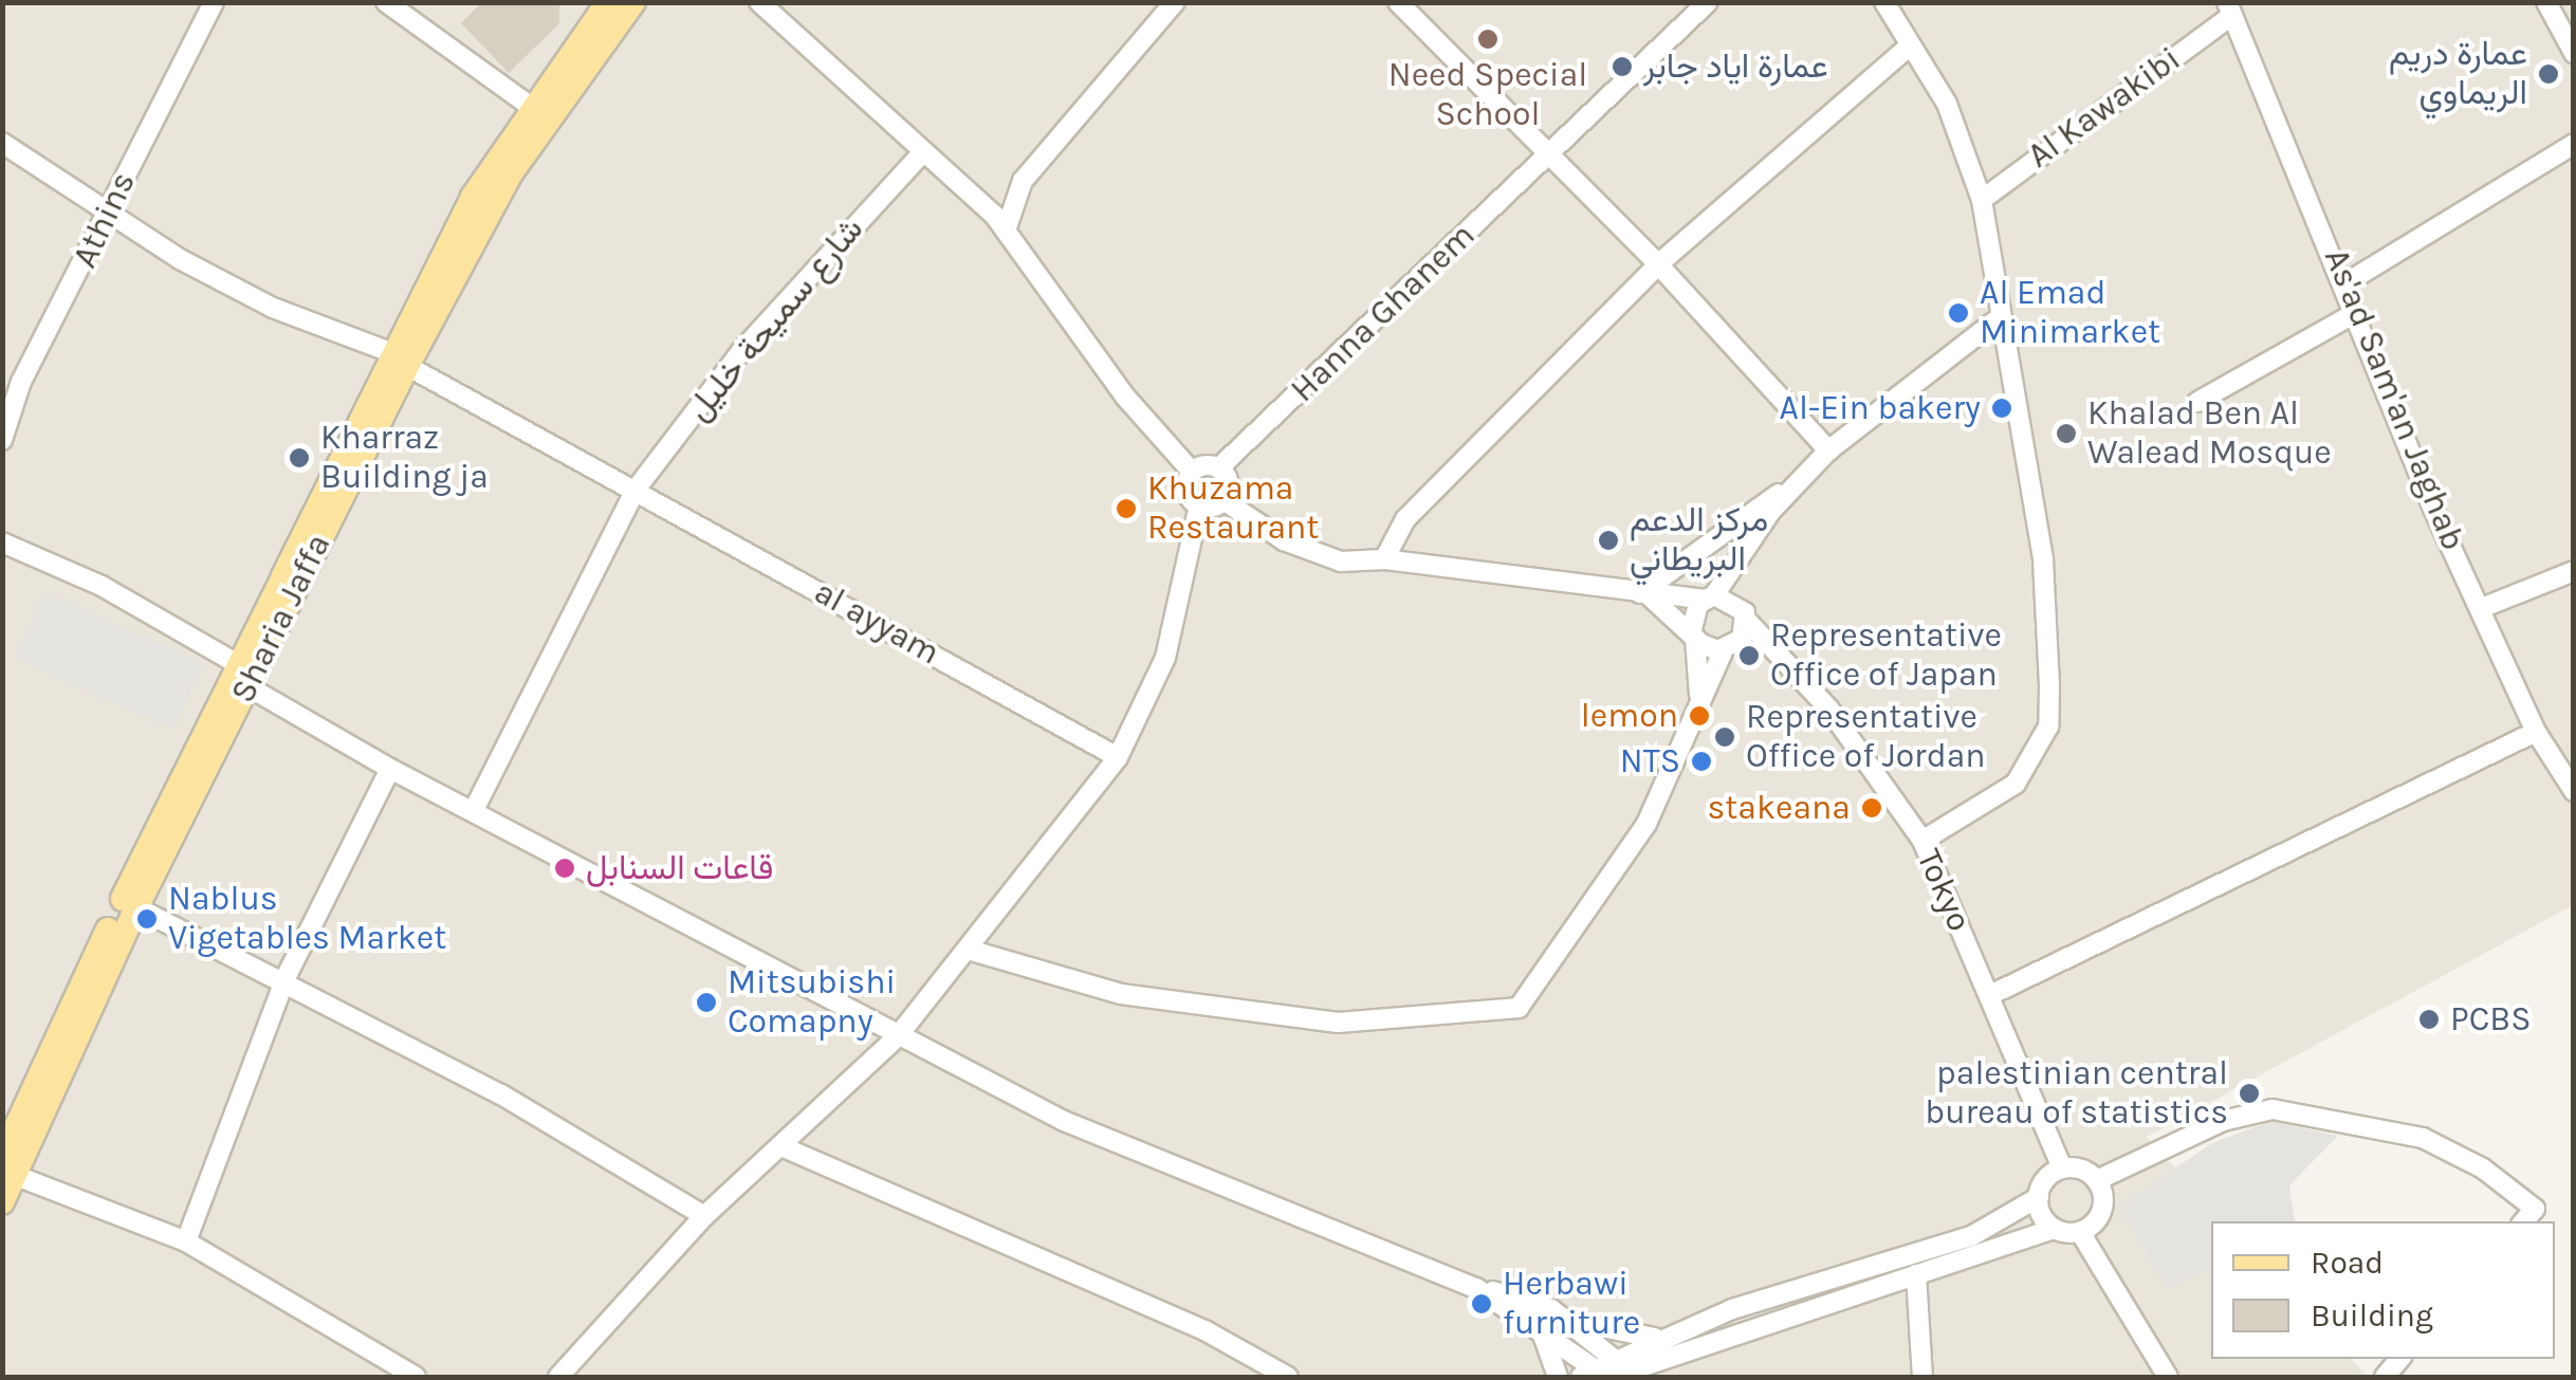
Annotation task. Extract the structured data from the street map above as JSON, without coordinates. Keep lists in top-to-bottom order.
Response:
{
  "streets": {
    "main road": ["Sharia Jaffa"],
    "street": [
      "Al Kawakibi",
      "Athins",
      "Hanna Ghanem",
      "شارع سميحة خليل",
      "As'ad Sam'an Jaghab",
      "al ayyam",
      "Tokyo"
    ]
  },
  "crossings": [
    ["Al Kawakibi", "As'ad Sam'an Jaghab"],
    ["Athins", "al ayyam"],
    ["شارع سميحة خليل", "al ayyam"],
    ["Sharia Jaffa", "al ayyam"]
  ],
  "places": [
    "Need Special School",
    "عمارة اياد جابر",
    "عمارة دريم الريماوي",
    "Al Emad Minimarket",
    "Al-Ein bakery",
    "Khalad Ben Al Walead Mosque",
    "Kharraz Building ja",
    "Khuzama Restaurant",
    "مركز الدعم البريطاني",
    "Representative Office of Japan",
    "lemon",
    "Representative Office of Jordan",
    "NTS",
    "stakeana",
    "قاعات السنابل",
    "Nablus Vigetables Market",
    "Mitsubishi Comapny",
    "PCBS",
    "palestinian central bureau of statistics",
    "Herbawi furniture"
  ],
  "legend": ["Road", "Building"]
}
